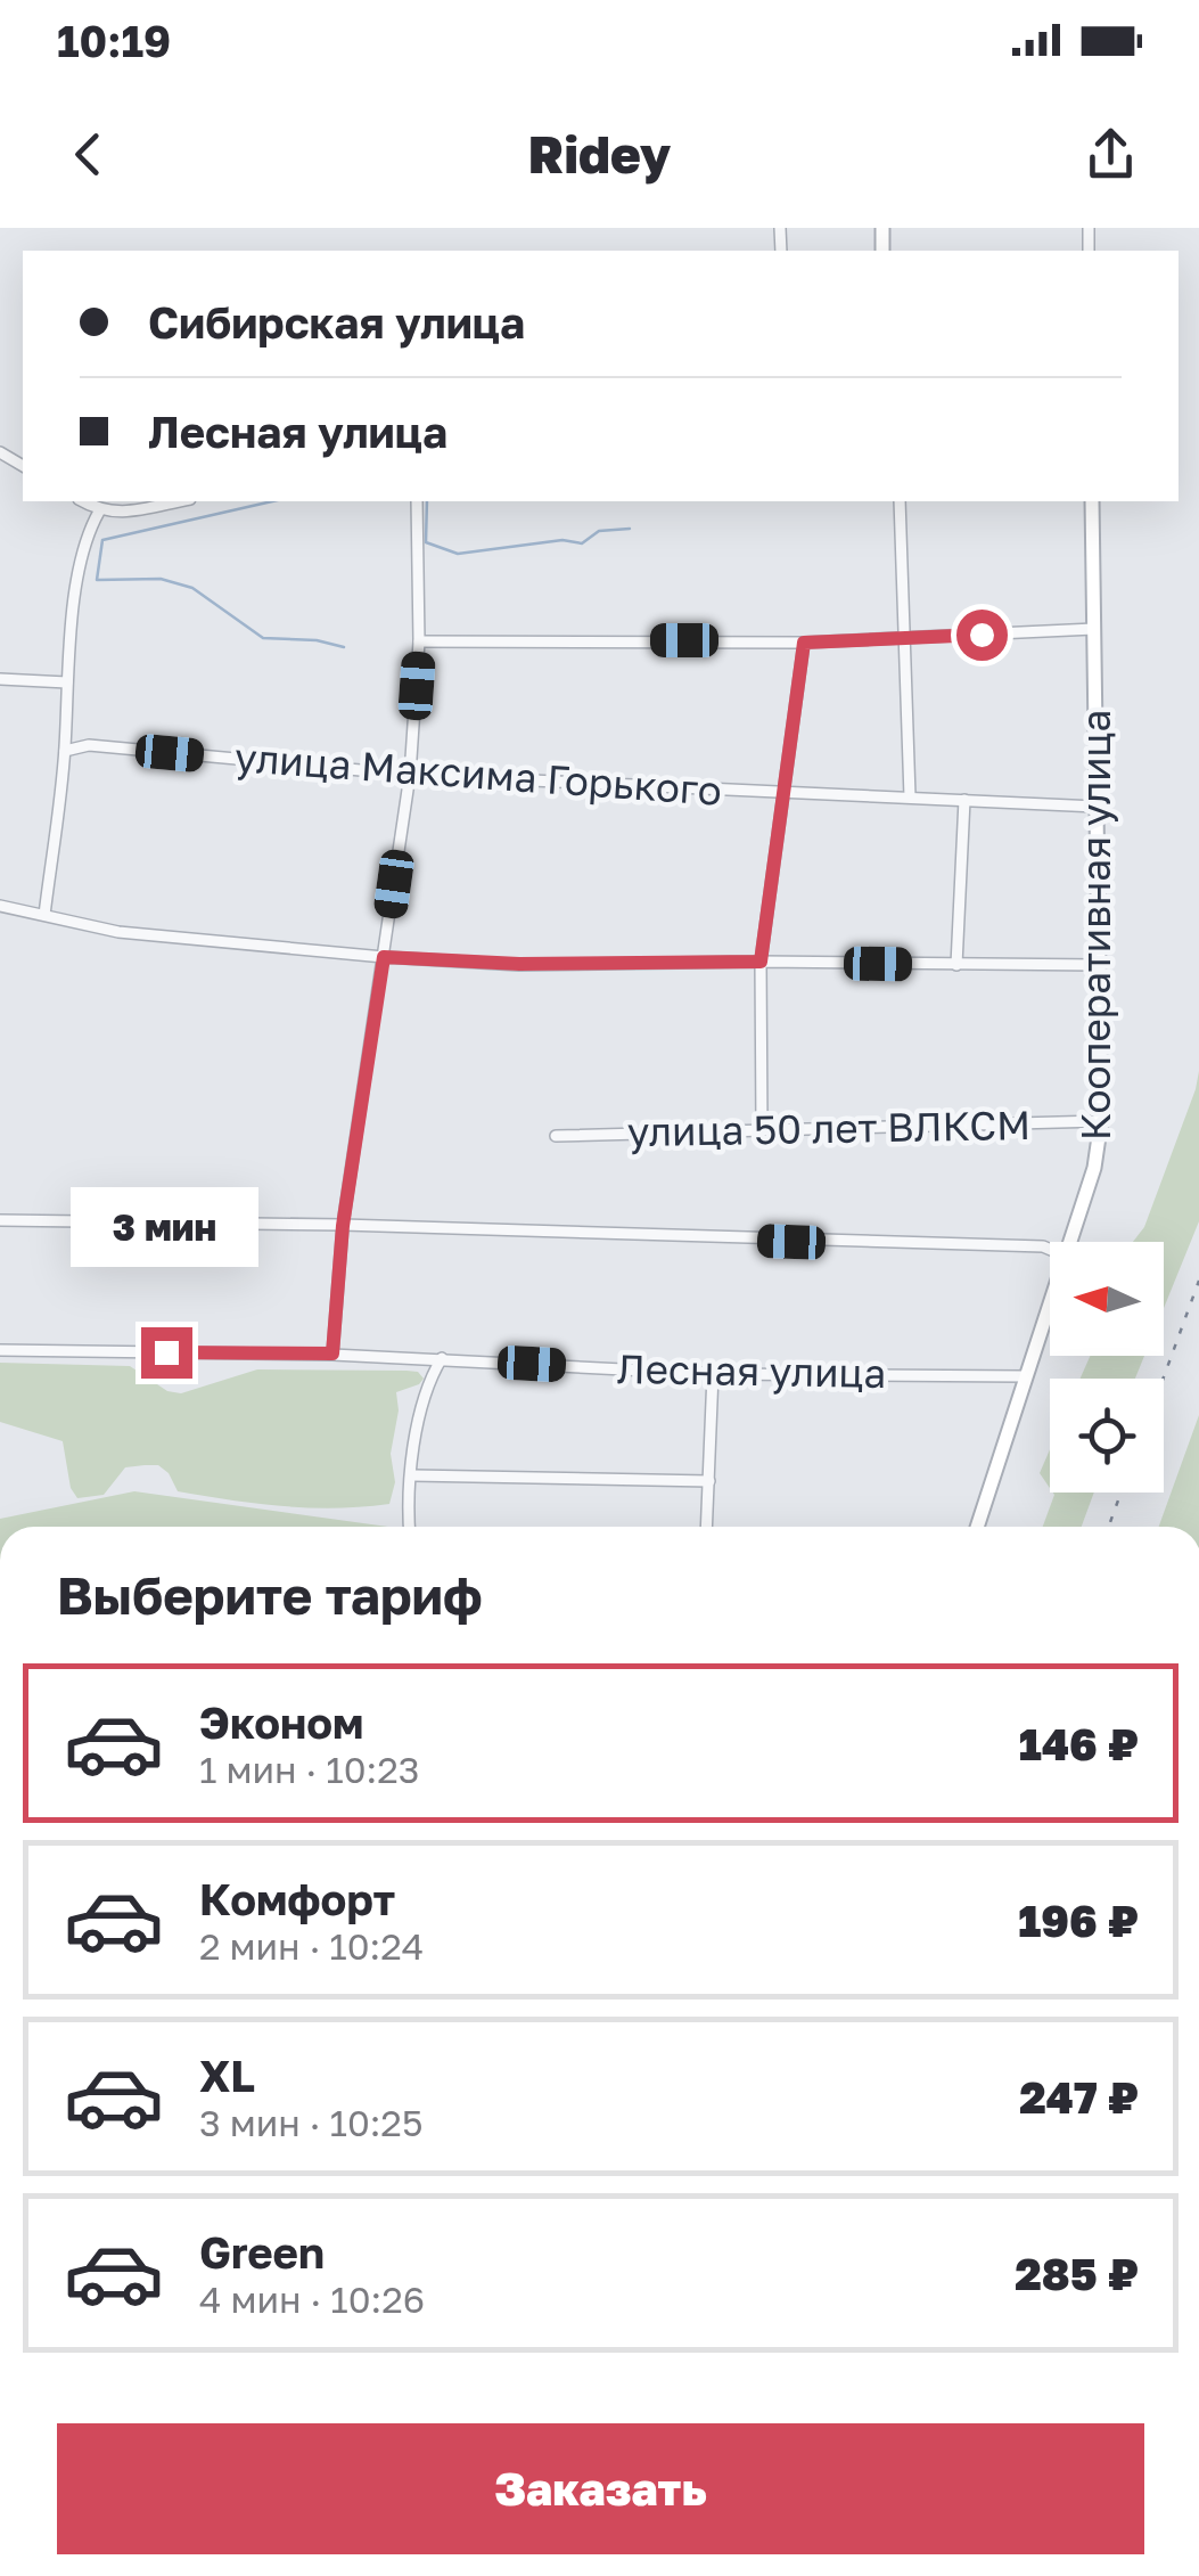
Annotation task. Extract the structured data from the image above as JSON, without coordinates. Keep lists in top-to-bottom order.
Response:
{
  "streets": {
    "main road": ["Кооперативная улица"],
    "street": ["улица Максима Горького", "улица 50 лет ВЛКСМ", "Лесная улица"]
  },
  "crossings": [
    ["улица Максима Горького", "Кооперативная улица"],
    ["Кооперативная улица", "улица 50 лет ВЛКСМ"],
    ["Кооперативная улица", "Лесная улица"]
  ],
  "north": "left",
  "page": {
    "status": "10:19",
    "header": "Ridey",
    "banner": ["Сибирская улица", "Лесная улица"],
    "bubble": "3 мин",
    "heading": "Выберите тариф",
    "list": [
      {
        "name": "Эконом",
        "note": "1 мин · 10:23",
        "value": "146 ₽"
      },
      {
        "name": "Комфорт",
        "note": "2 мин · 10:24",
        "value": "196 ₽"
      },
      {
        "name": "XL",
        "note": "3 мин · 10:25",
        "value": "247 ₽"
      },
      {
        "name": "Green",
        "note": "4 мин · 10:26",
        "value": "285 ₽"
      }
    ],
    "buttons": "Заказать"
  }
}
